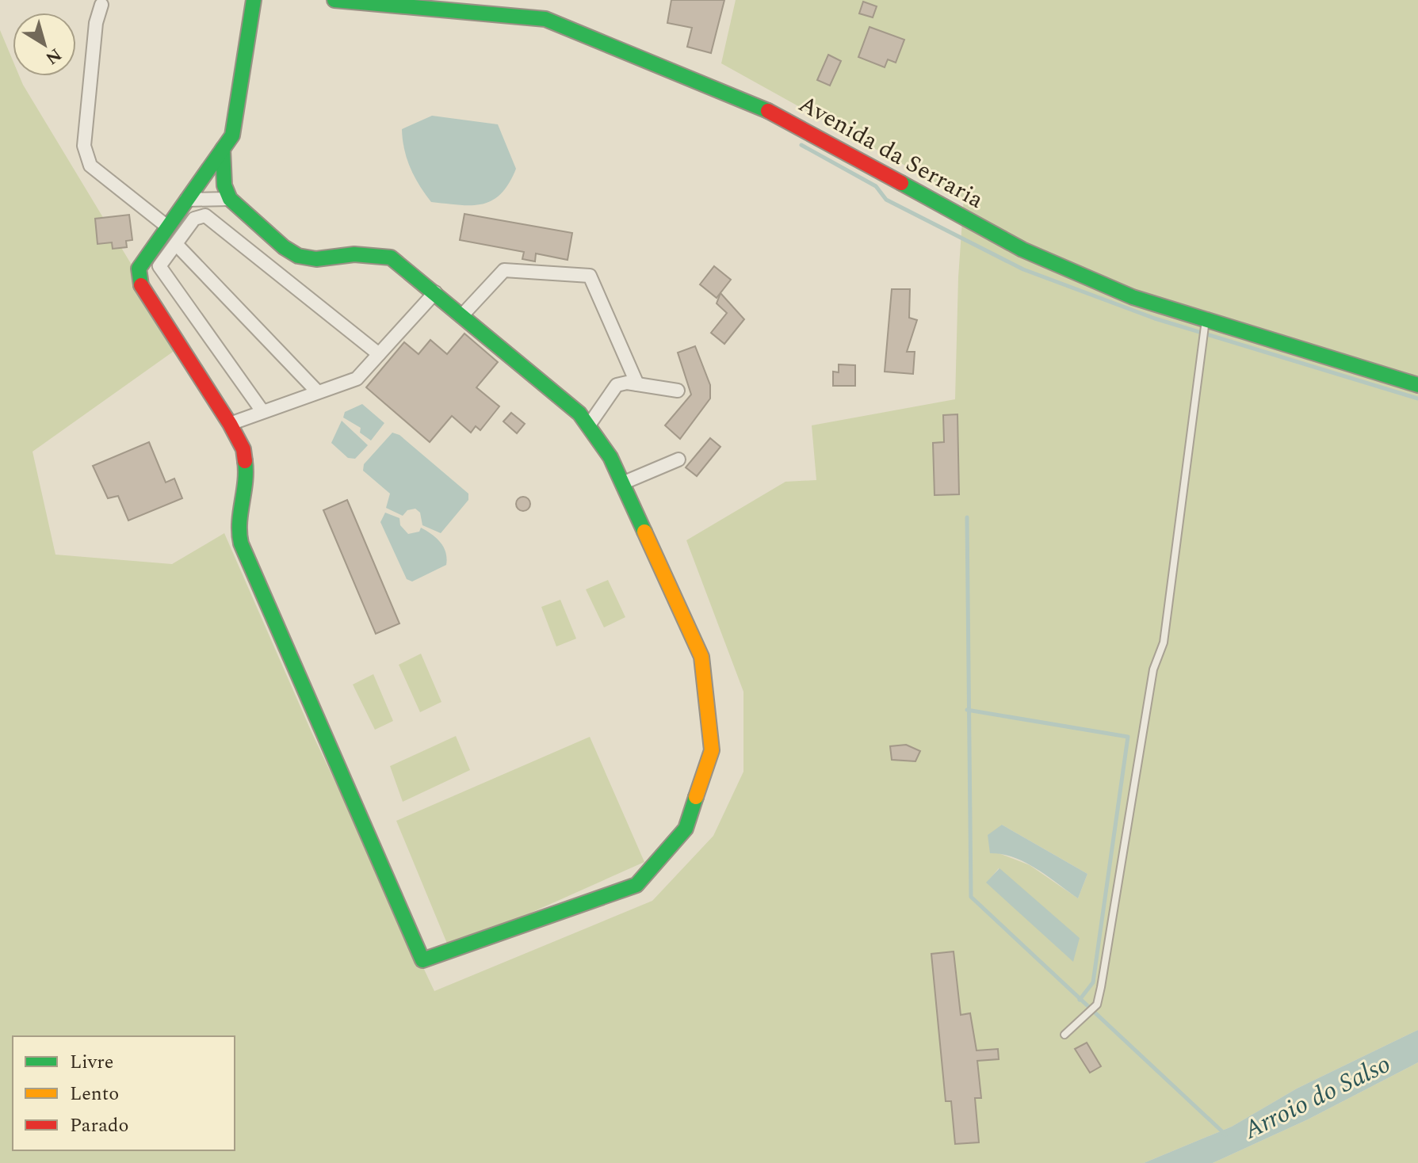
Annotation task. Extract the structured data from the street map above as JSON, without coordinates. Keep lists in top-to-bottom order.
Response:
{
  "streets": {
    "street": ["Avenida da Serraria"]
  },
  "water": ["Arroio do Salso"],
  "legend": ["Livre", "Lento", "Parado"],
  "north": "bottom right"
}
